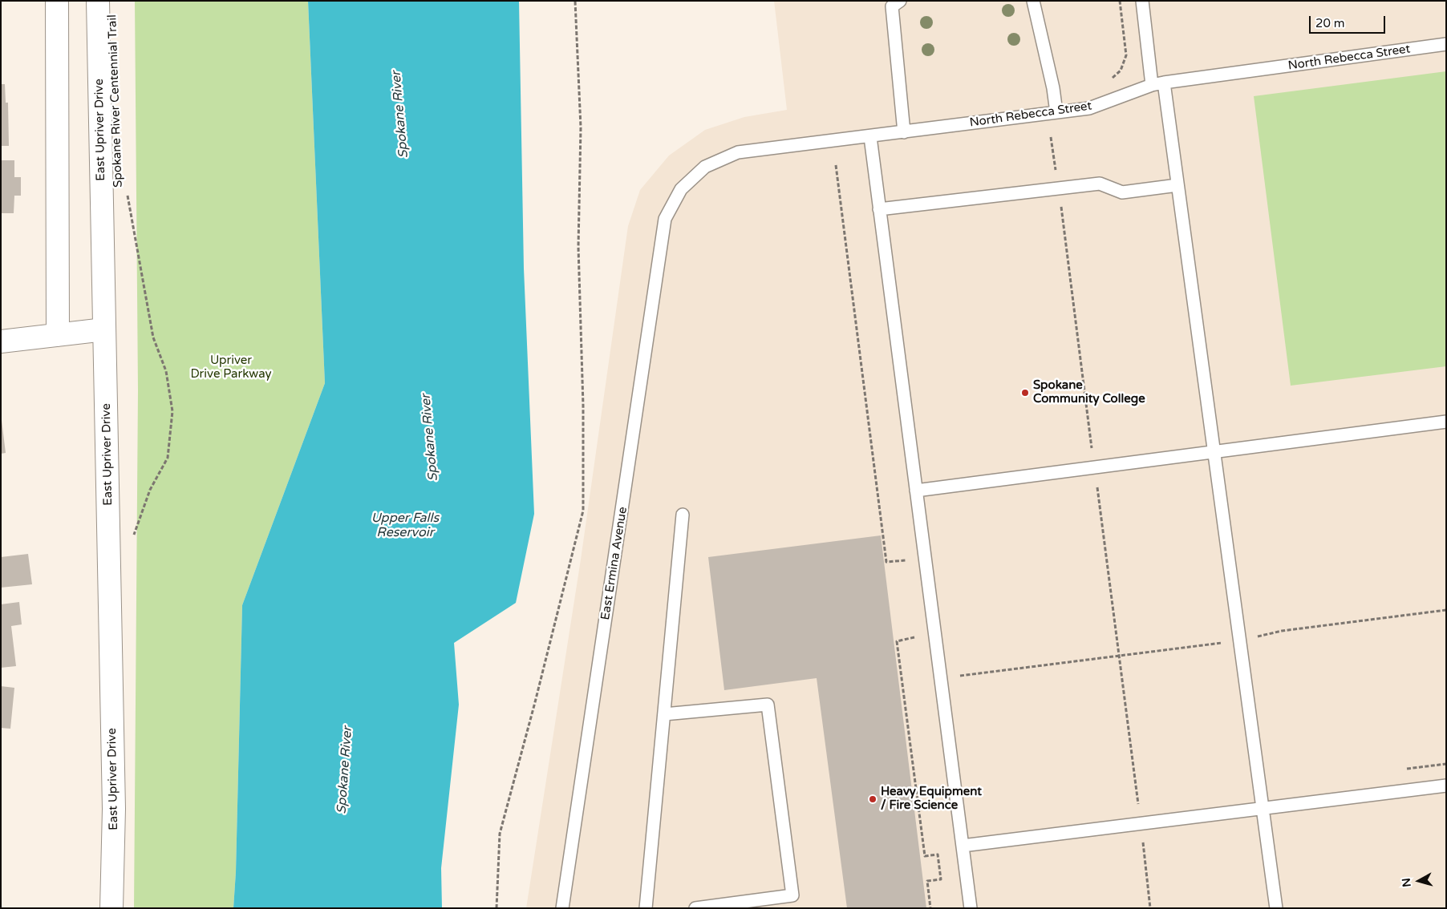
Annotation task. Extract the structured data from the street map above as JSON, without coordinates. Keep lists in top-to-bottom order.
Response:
{
  "streets": {
    "street": ["East Upriver Drive"],
    "lane": ["North Rebecca Street", "East Ermina Avenue"],
    "path": ["Spokane River Centennial Trail"]
  },
  "crossings": [
    ["North Rebecca Street", "East Ermina Avenue"]
  ],
  "water": ["Spokane River", "Upper Falls Reservoir"],
  "parks": ["Upriver Drive Parkway"],
  "places": ["Spokane Community College", "Heavy Equipment / Fire Science"],
  "scale_bar": "20 m",
  "north": "left"
}
